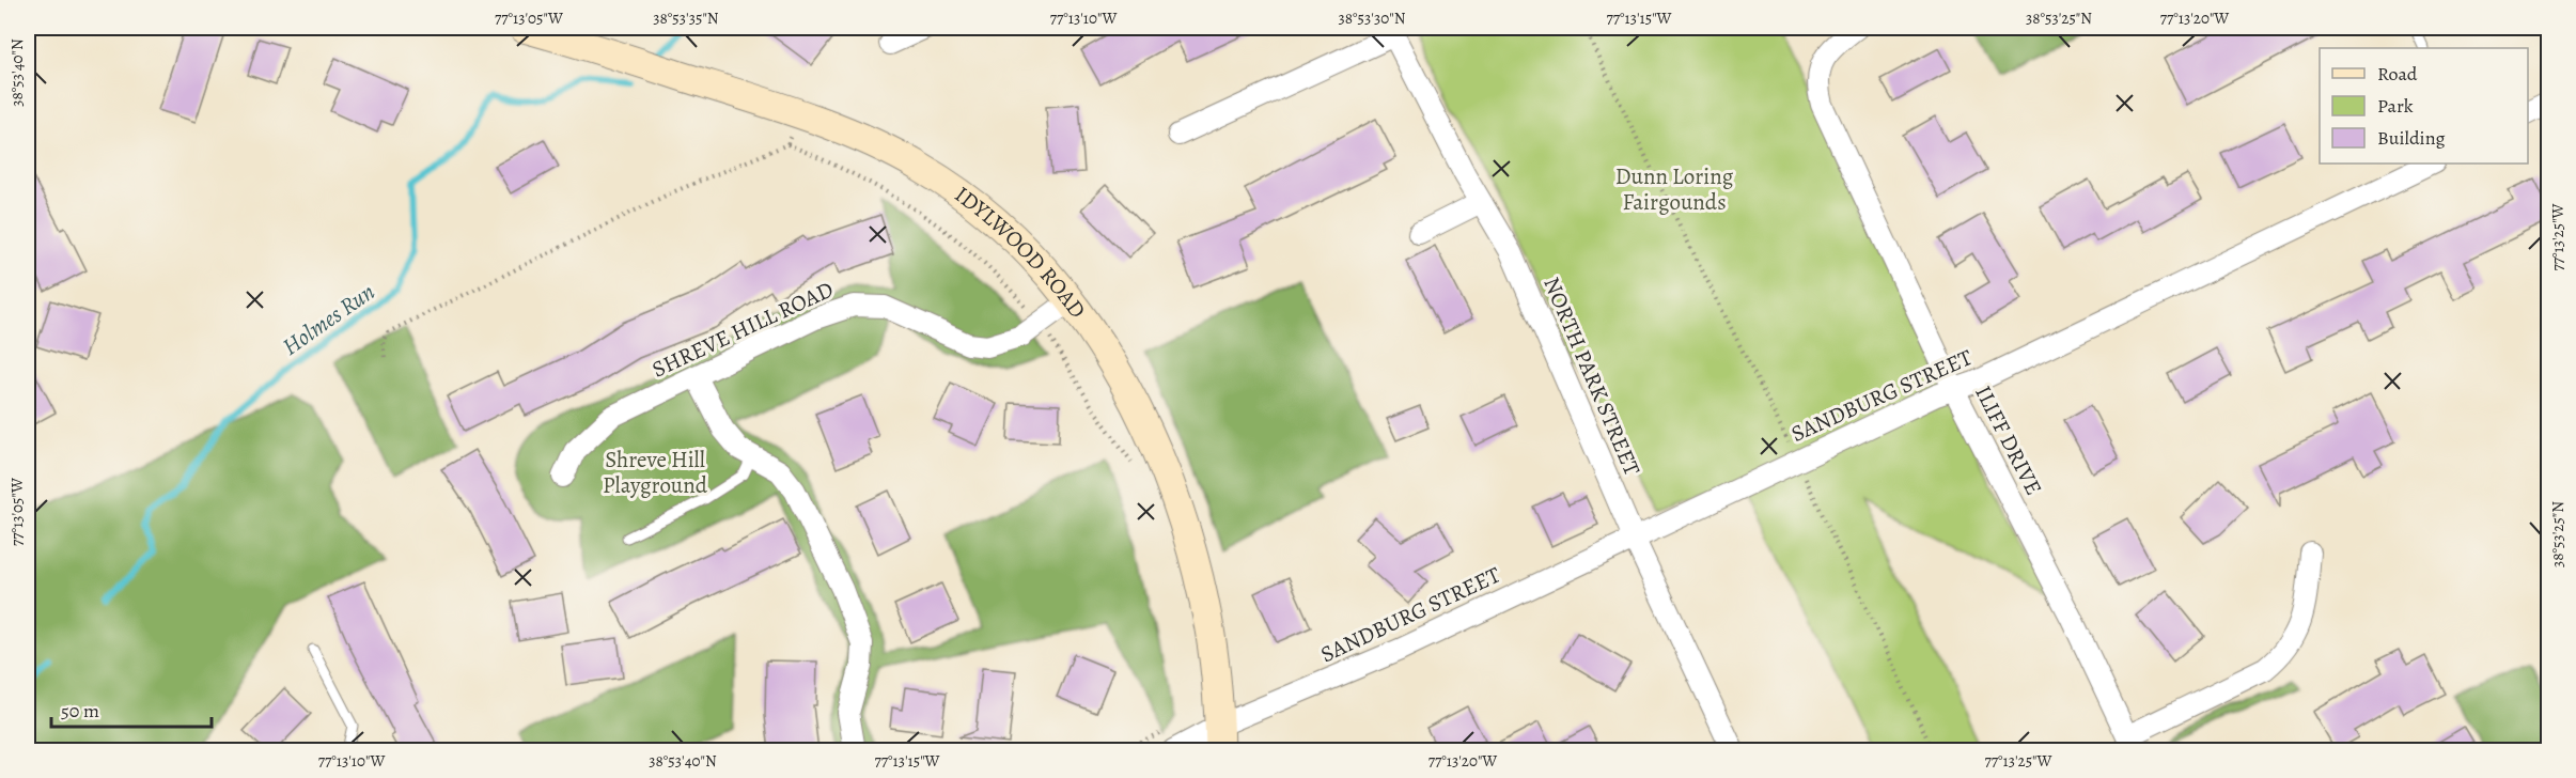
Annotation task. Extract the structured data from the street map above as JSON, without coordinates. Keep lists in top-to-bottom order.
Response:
{
  "streets": {
    "main road": ["IDYLWOOD ROAD"],
    "street": [
      "SHREVE HILL ROAD",
      "NORTH PARK STREET",
      "SANDBURG STREET",
      "ILIFF DRIVE"
    ]
  },
  "crossings": [
    ["IDYLWOOD ROAD", "SHREVE HILL ROAD"],
    ["IDYLWOOD ROAD", "SANDBURG STREET"],
    ["NORTH PARK STREET", "SANDBURG STREET"],
    ["SANDBURG STREET", "ILIFF DRIVE"]
  ],
  "water": ["Holmes Run"],
  "parks": ["Dunn Loring Fairgounds", "Shreve Hill Playground"],
  "legend": ["Road", "Park", "Building"],
  "scale_bar": "50 m",
  "coordinates": [
    "77°13'05\"W",
    "38°53'35\"N",
    "77°13'10\"W",
    "38°53'30\"N",
    "77°13'15\"W",
    "38°53'25\"N",
    "77°13'20\"W",
    "38°53'40\"N",
    "77°13'25\"W"
  ]
}
